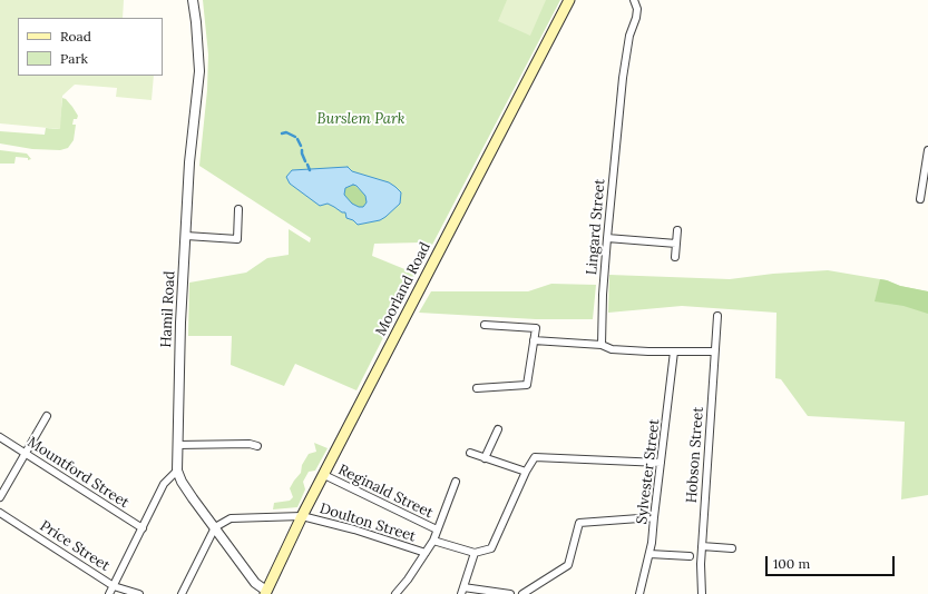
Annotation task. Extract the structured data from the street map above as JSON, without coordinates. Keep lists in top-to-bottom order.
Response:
{
  "streets": {
    "main road": ["Moorland Road"],
    "street": [
      "Lingard Street",
      "Hamil Road",
      "Hobson Street",
      "Sylvester Street",
      "Mountford Street",
      "Reginald Street",
      "Doulton Street",
      "Price Street"
    ]
  },
  "crossings": [
    ["Moorland Road", "Hamil Road"],
    ["Moorland Road", "Reginald Street"],
    ["Moorland Road", "Doulton Street"],
    ["Hamil Road", "Doulton Street"]
  ],
  "parks": ["Burslem Park"],
  "legend": ["Road", "Park"],
  "scale_bar": "100 m"
}
